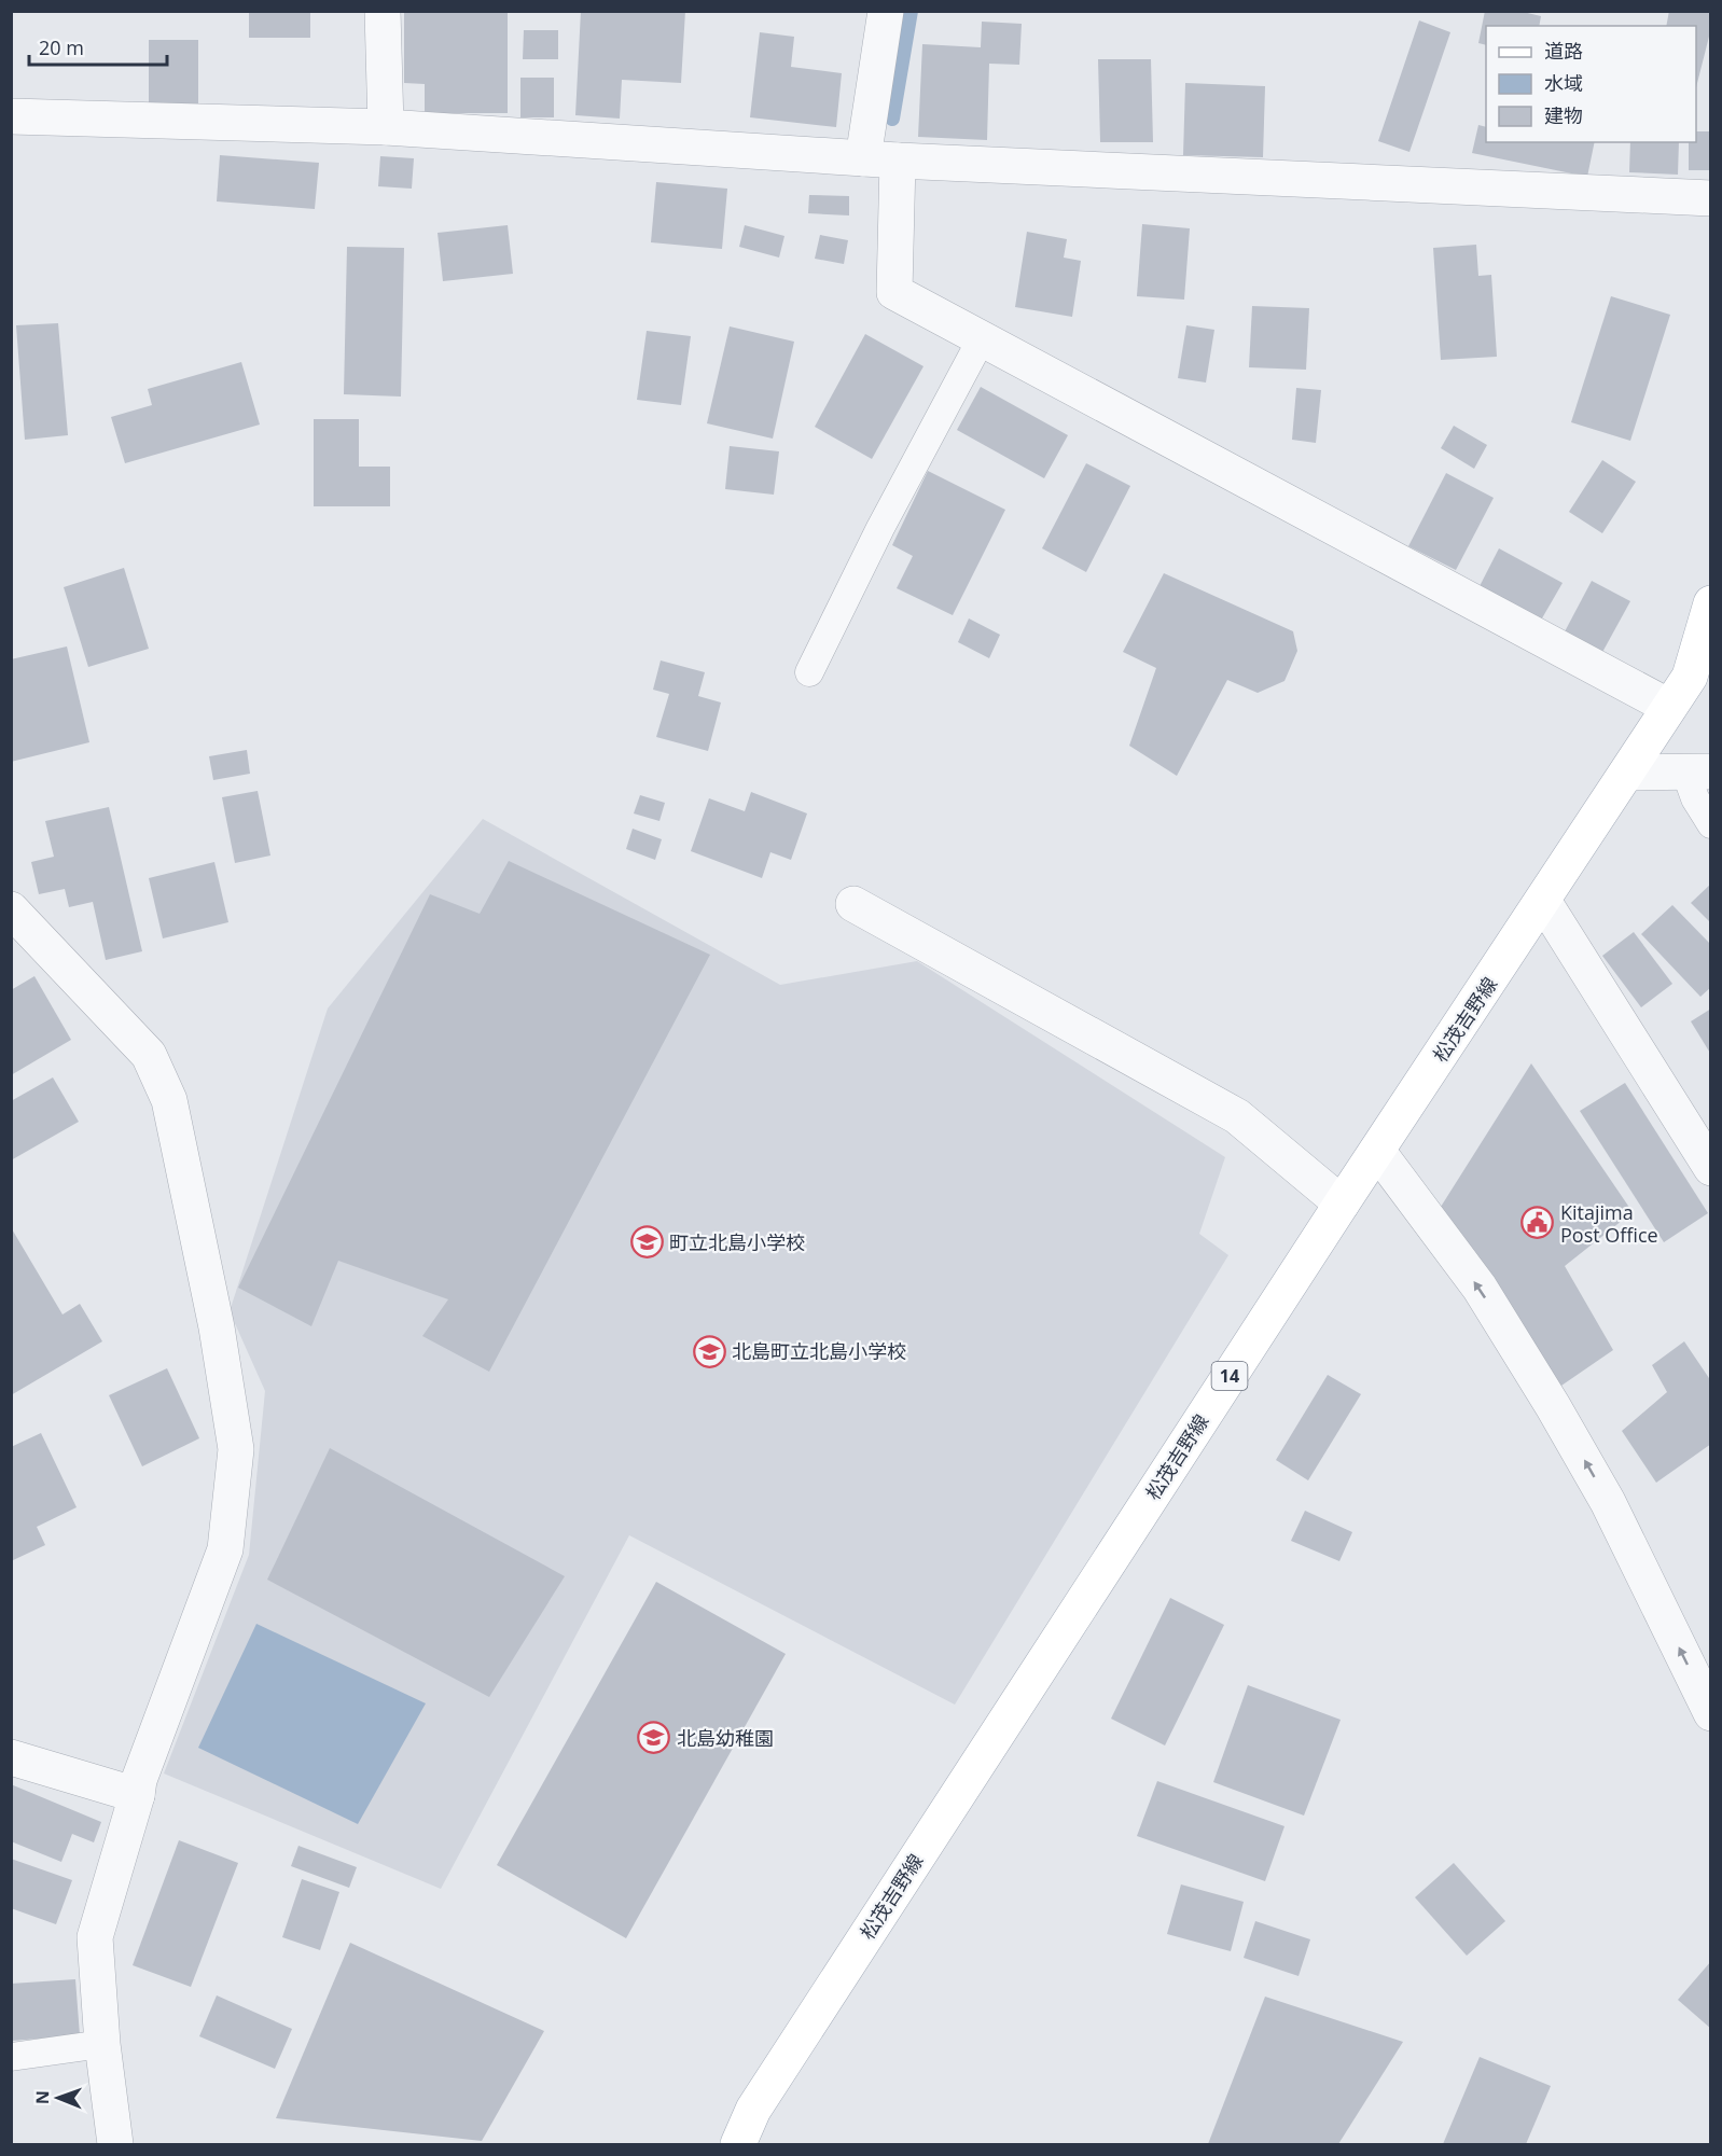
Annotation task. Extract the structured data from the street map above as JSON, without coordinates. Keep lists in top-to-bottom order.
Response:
{
  "streets": {
    "main road": ["松茂吉野線", "14"]
  },
  "places": {
    "public building": ["Kitajima Post Office"],
    "school or university": ["町立北島小学校", "北島町立北島小学校", "北島幼稚園"]
  },
  "legend": ["道路", "水域", "建物"],
  "scale_bar": "20 m",
  "north": "left"
}
